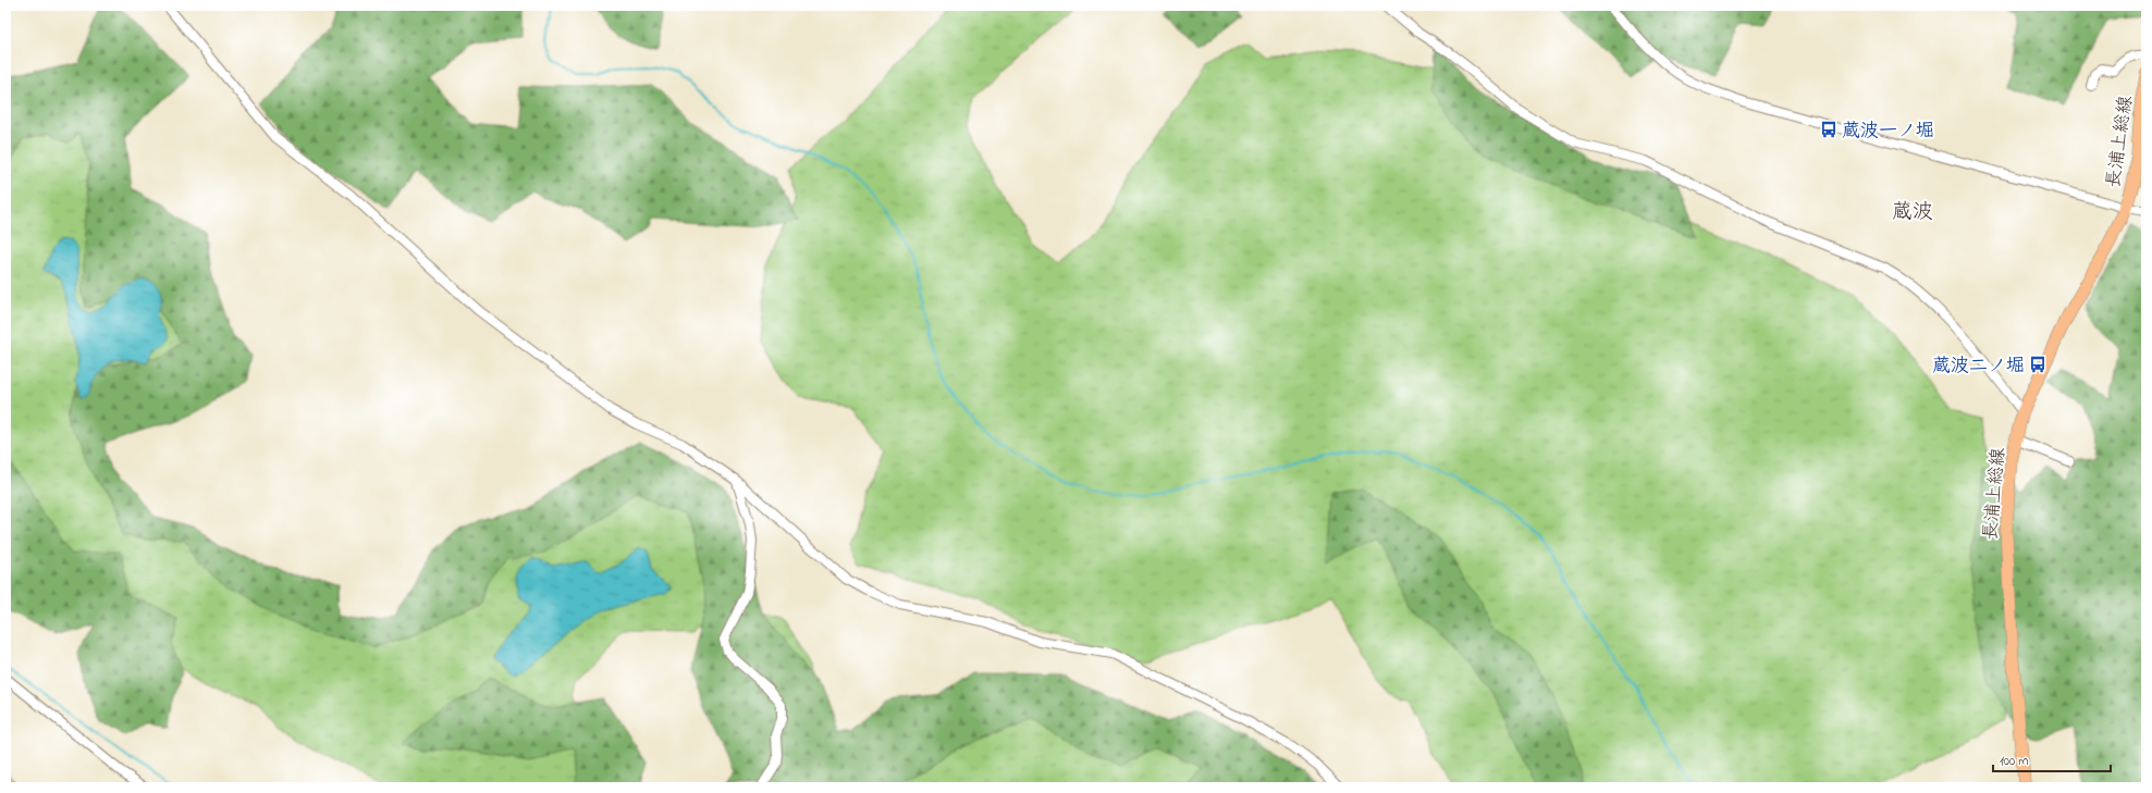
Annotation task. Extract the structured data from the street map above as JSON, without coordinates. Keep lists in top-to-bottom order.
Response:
{
  "streets": {
    "main road": ["長浦上総線"]
  },
  "districts": ["蔵波"],
  "places": {
    "bus stop": ["蔵波一ノ堀", "蔵波二ノ堀"]
  },
  "scale_bar": "100 m"
}
